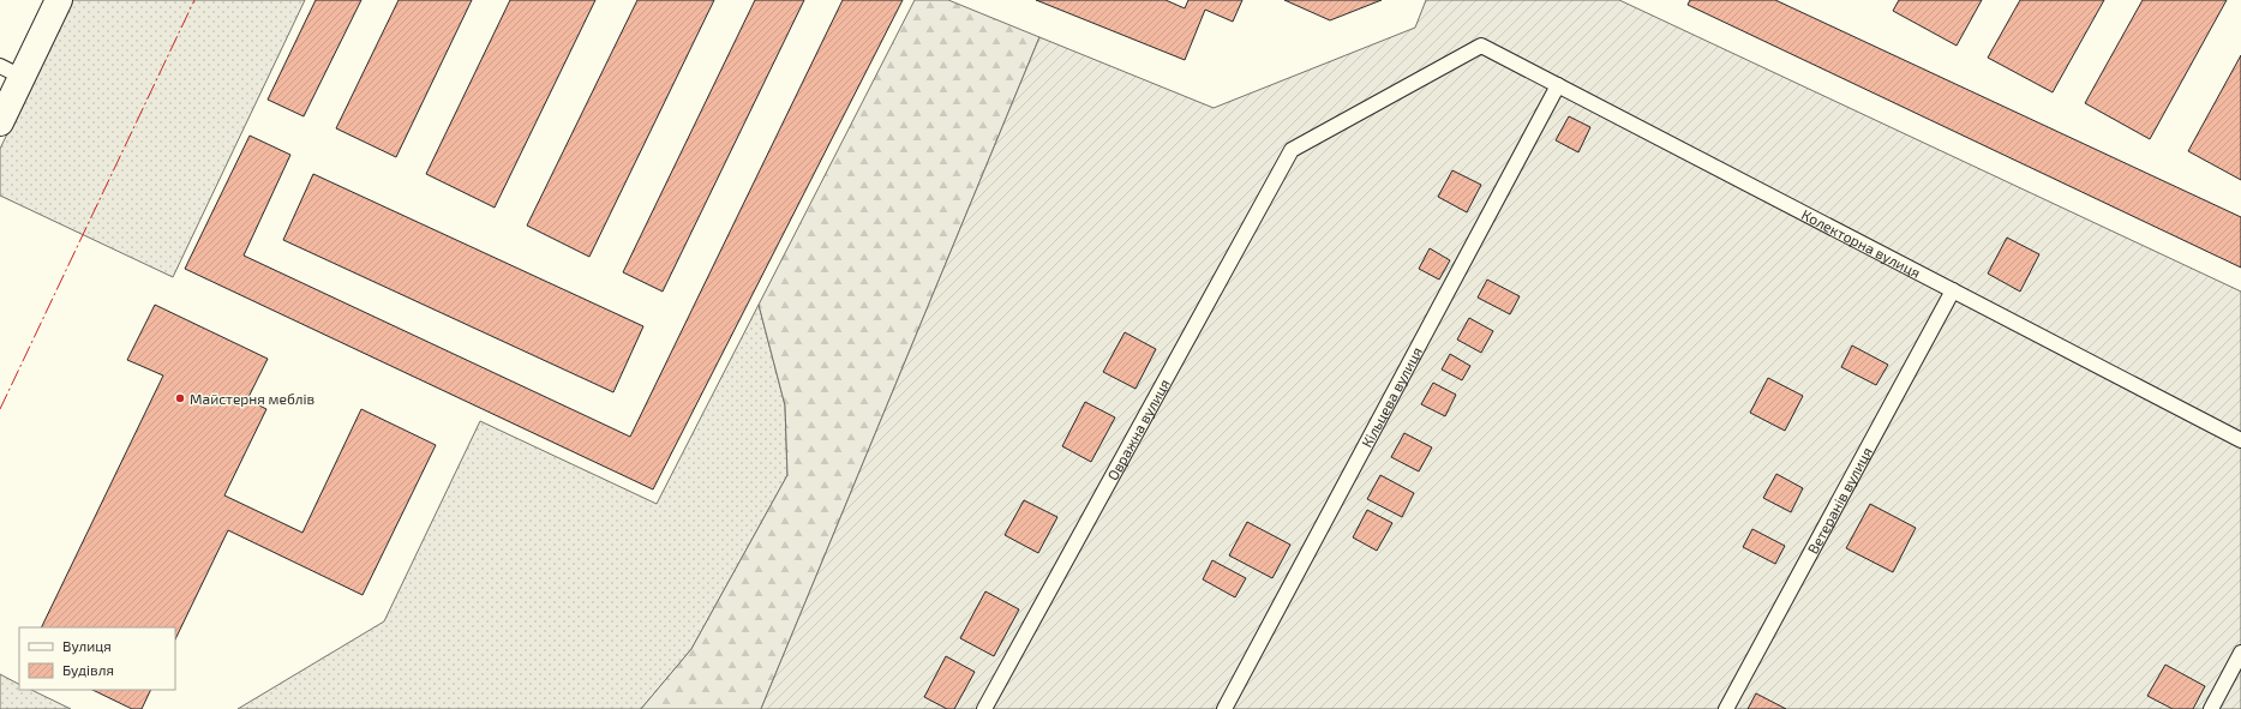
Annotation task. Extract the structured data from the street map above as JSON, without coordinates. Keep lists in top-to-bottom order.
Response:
{
  "streets": {
    "lane": [
      "Колекторна вулиця",
      "Кільцева вулиця",
      "Овражна вулиця",
      "Ветеранів вулиця"
    ]
  },
  "crossings": [
    ["Колекторна вулиця", "Кільцева вулиця"],
    ["Колекторна вулиця", "Овражна вулиця"],
    ["Колекторна вулиця", "Ветеранів вулиця"]
  ],
  "places": ["Майстерня меблів"],
  "legend": ["Вулиця", "Будівля"]
}
